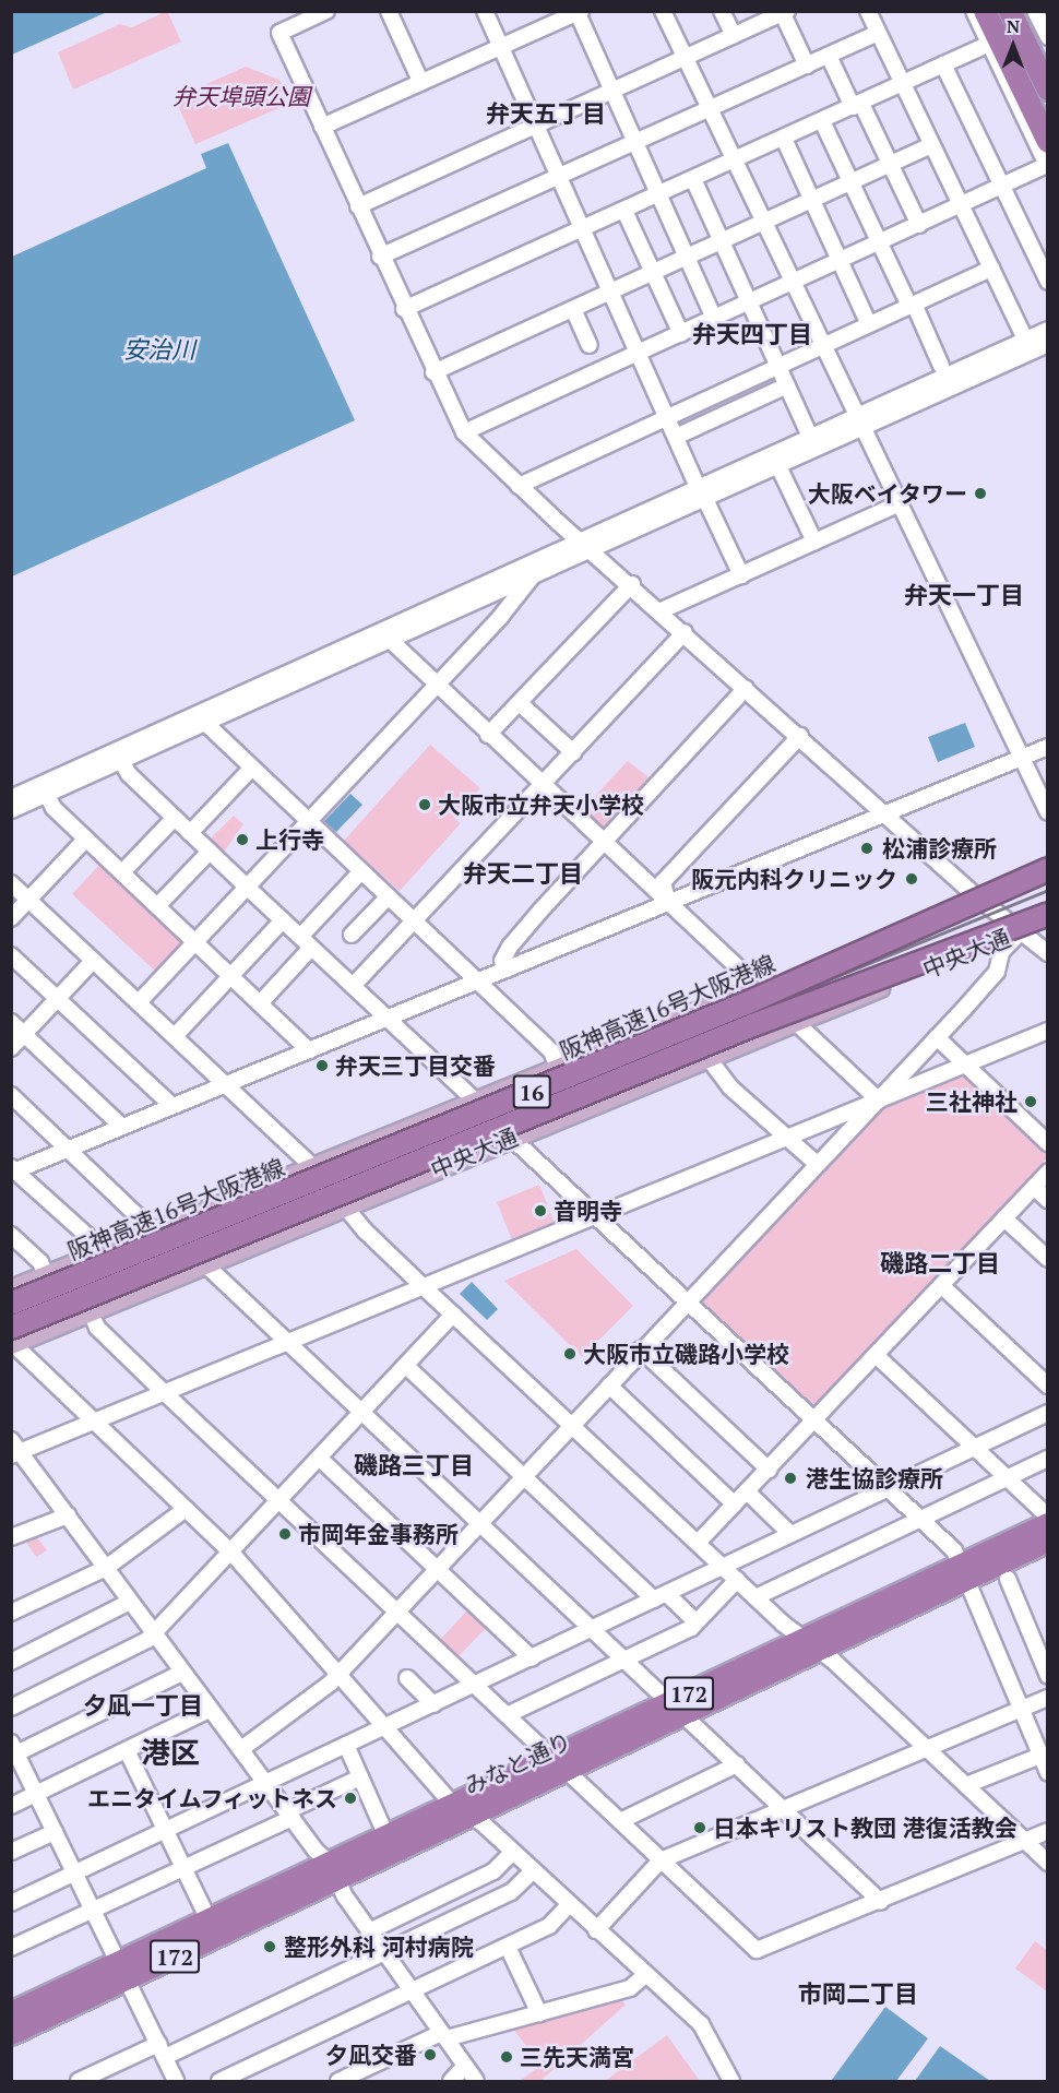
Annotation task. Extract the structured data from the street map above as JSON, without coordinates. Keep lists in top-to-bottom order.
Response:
{
  "streets": {
    "highway": [
      "阪神高速16号大阪港線",
      "16",
      "172",
      "みなと通り"
    ],
    "main road": ["中央大通"]
  },
  "crossings": [
    ["中央大通", "阪神高速16号大阪港線"]
  ],
  "districts": [
    "弁天五丁目",
    "弁天四丁目",
    "弁天一丁目",
    "弁天二丁目",
    "磯路二丁目",
    "磯路三丁目",
    "夕凪一丁目",
    "港区",
    "市岡二丁目"
  ],
  "water": ["安治川"],
  "parks": ["弁天埠頭公園"],
  "places": [
    "大阪ベイタワー",
    "大阪市立弁天小学校",
    "上行寺",
    "松浦診療所",
    "阪元内科クリニック",
    "弁天三丁目交番",
    "三社神社",
    "音明寺",
    "大阪市立磯路小学校",
    "港生協診療所",
    "市岡年金事務所",
    "エニタイムフィットネス",
    "日本キリスト教団 港復活教会",
    "整形外科 河村病院",
    "夕凪交番",
    "三先天満宮"
  ],
  "north": "top"
}
